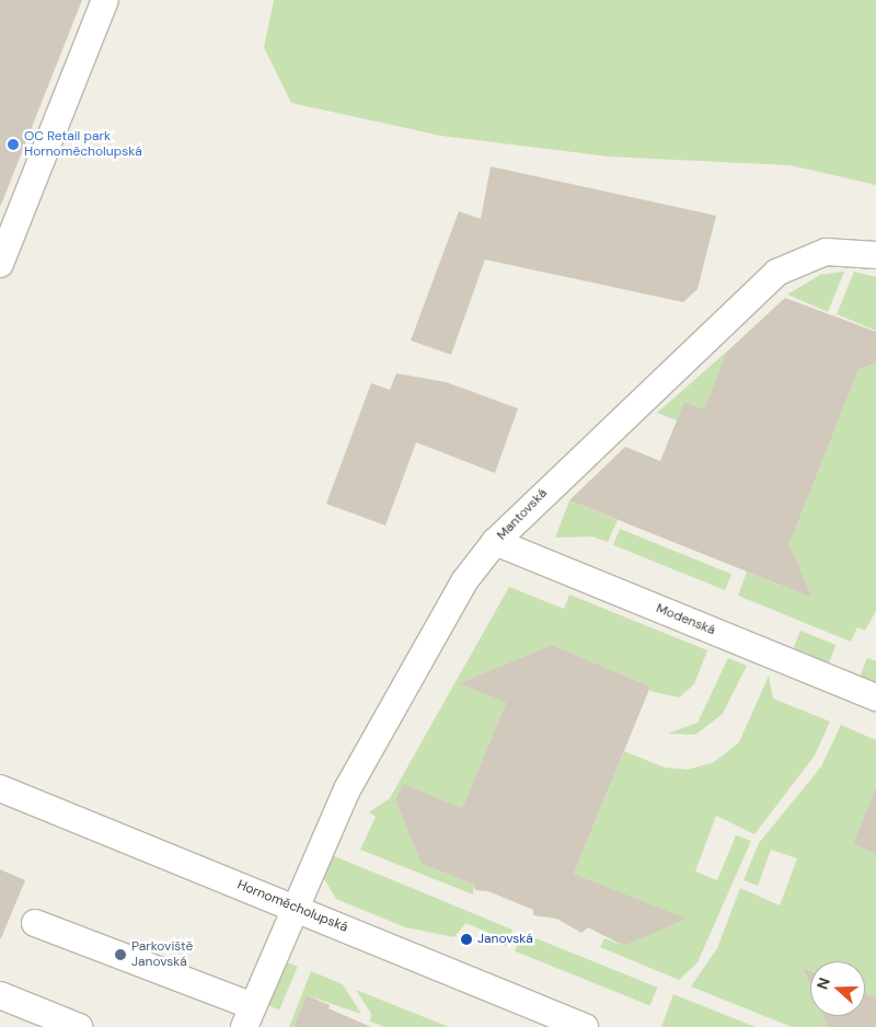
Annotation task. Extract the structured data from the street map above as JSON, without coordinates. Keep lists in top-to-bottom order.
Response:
{
  "streets": {
    "street": ["Mantovská", "Modenská", "Hornoměcholupská"]
  },
  "crossings": [
    ["Mantovská", "Modenská"],
    ["Mantovská", "Hornoměcholupská"]
  ],
  "places": ["OC Retail park Hornoměcholupská", "Janovská", "Parkoviště Janovská"],
  "north": "left"
}
